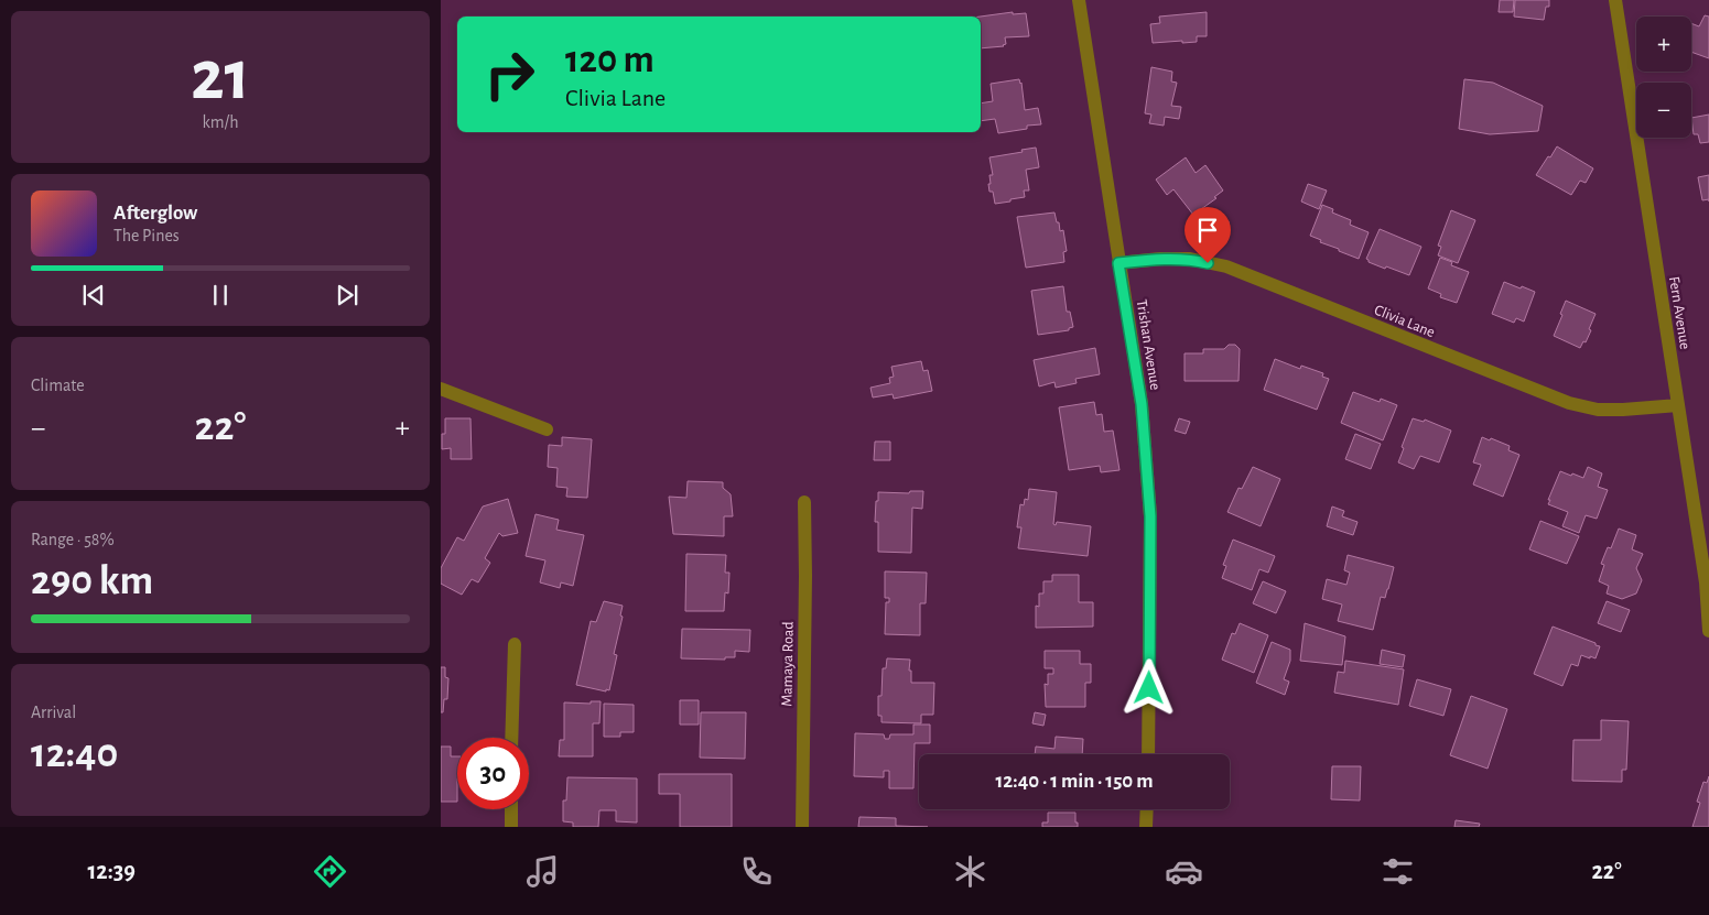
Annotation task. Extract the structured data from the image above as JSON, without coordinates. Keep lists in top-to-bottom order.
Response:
{
  "streets": {
    "street": [
      "Fern Avenue",
      "Clivia Lane",
      "Trishan Avenue",
      "Mamaya Road"
    ]
  },
  "crossings": [
    ["Fern Avenue", "Clivia Lane"],
    ["Clivia Lane", "Trishan Avenue"]
  ],
  "page": {
    "tile": [
      ["21", "km/h"],
      "Climate",
      ["Range · 58%", "290 km"],
      ["Arrival", "12:40"]
    ],
    "map_buttons": ["+", "−"],
    "turn": ["120 m", "Clivia Lane"],
    "song": ["Afterglow", "The Pines"],
    "heat": ["−", "22°", "+"],
    "limit": "30",
    "trip": "12:40 · 1 min · 150 m",
    "tabs": ["12:39", "22°"]
  }
}
